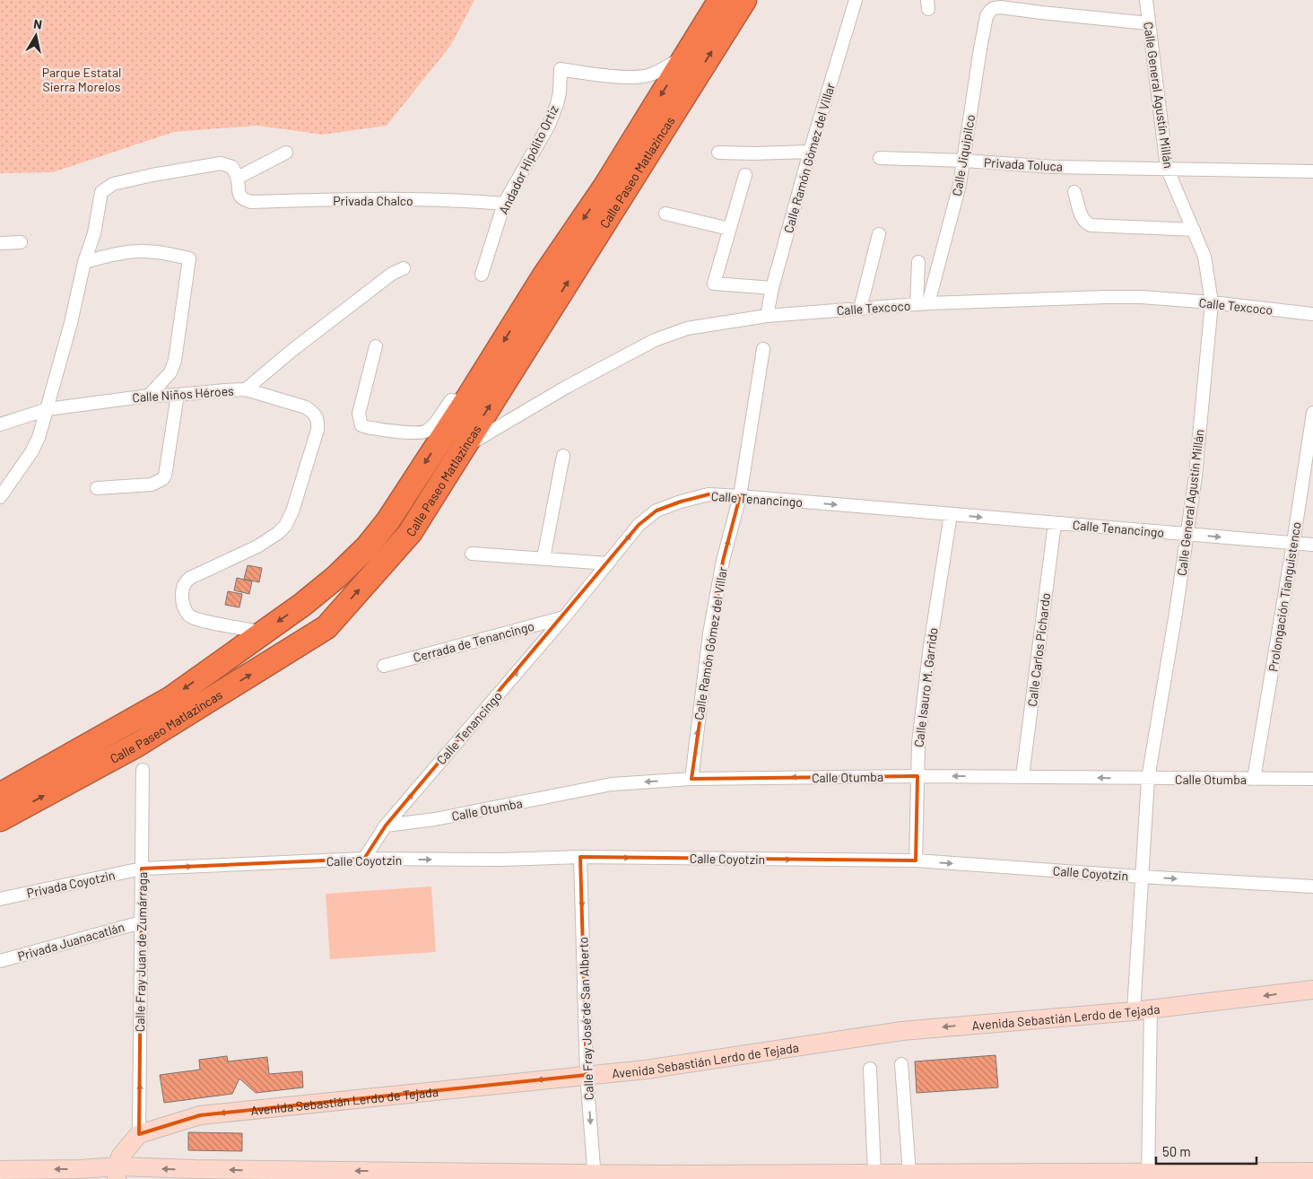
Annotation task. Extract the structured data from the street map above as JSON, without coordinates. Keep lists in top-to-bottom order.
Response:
{
  "streets": {
    "highway": ["Calle Paseo Matlazincas"],
    "main road": ["Avenida Sebastián Lerdo de Tejada"],
    "street": [
      "Calle General Agustín Millán",
      "Calle Jiquipilco",
      "Calle Ramón Gómez del Villar",
      "Andador Hipólito Ortiz",
      "Privada Toluca",
      "Privada Chalco",
      "Calle Texcoco",
      "Calle Niños Héroes",
      "Calle Tenancingo",
      "Prolongación Tianguistenco",
      "Cerrada de Tenancingo",
      "Calle Carlos Pichardo",
      "Calle Isauro M. Garrido",
      "Calle Otumba",
      "Calle Coyotzin",
      "Privada Coyotzin",
      "Privada Juanacatlán",
      "Calle Fray Juan de Zumárraga",
      "Calle Fray José de San Alberto"
    ]
  },
  "crossings": [
    ["Calle General Agustín Millán", "Privada Toluca"],
    ["Calle General Agustín Millán", "Calle Texcoco"],
    ["Calle General Agustín Millán", "Calle Tenancingo"],
    ["Calle General Agustín Millán", "Calle Otumba"],
    ["Calle General Agustín Millán", "Calle Coyotzin"],
    ["Calle General Agustín Millán", "Avenida Sebastián Lerdo de Tejada"],
    ["Calle Jiquipilco", "Privada Toluca"],
    ["Calle Jiquipilco", "Calle Texcoco"],
    ["Calle Ramón Gómez del Villar", "Calle Texcoco"],
    ["Calle Ramón Gómez del Villar", "Calle Tenancingo"],
    ["Calle Ramón Gómez del Villar", "Calle Otumba"],
    ["Andador Hipólito Ortiz", "Calle Paseo Matlazincas"],
    ["Andador Hipólito Ortiz", "Privada Chalco"],
    ["Calle Paseo Matlazincas", "Calle Texcoco"],
    ["Calle Paseo Matlazincas", "Calle Niños Héroes"],
    ["Calle Tenancingo", "Prolongación Tianguistenco"],
    ["Calle Tenancingo", "Cerrada de Tenancingo"],
    ["Calle Tenancingo", "Calle Carlos Pichardo"],
    ["Calle Tenancingo", "Calle Isauro M. Garrido"],
    ["Calle Tenancingo", "Calle Otumba"],
    ["Calle Tenancingo", "Calle Coyotzin"],
    ["Prolongación Tianguistenco", "Calle Otumba"],
    ["Calle Carlos Pichardo", "Calle Otumba"],
    ["Calle Isauro M. Garrido", "Calle Otumba"],
    ["Calle Isauro M. Garrido", "Calle Coyotzin"],
    ["Calle Coyotzin", "Privada Coyotzin"],
    ["Calle Coyotzin", "Calle Fray Juan de Zumárraga"],
    ["Calle Coyotzin", "Calle Fray José de San Alberto"],
    ["Privada Coyotzin", "Calle Fray Juan de Zumárraga"],
    ["Privada Juanacatlán", "Calle Fray Juan de Zumárraga"],
    ["Calle Fray Juan de Zumárraga", "Avenida Sebastián Lerdo de Tejada"],
    ["Avenida Sebastián Lerdo de Tejada", "Calle Fray José de San Alberto"]
  ],
  "one_way": [
    "Calle Ramón Gómez del Villar",
    "Calle Tenancingo",
    "Calle Otumba",
    "Calle Coyotzin",
    "Calle Fray Juan de Zumárraga",
    "Calle Fray José de San Alberto"
  ],
  "parks": ["Parque Estatal Sierra Morelos"],
  "scale_bar": "50 m",
  "north": "top"
}
